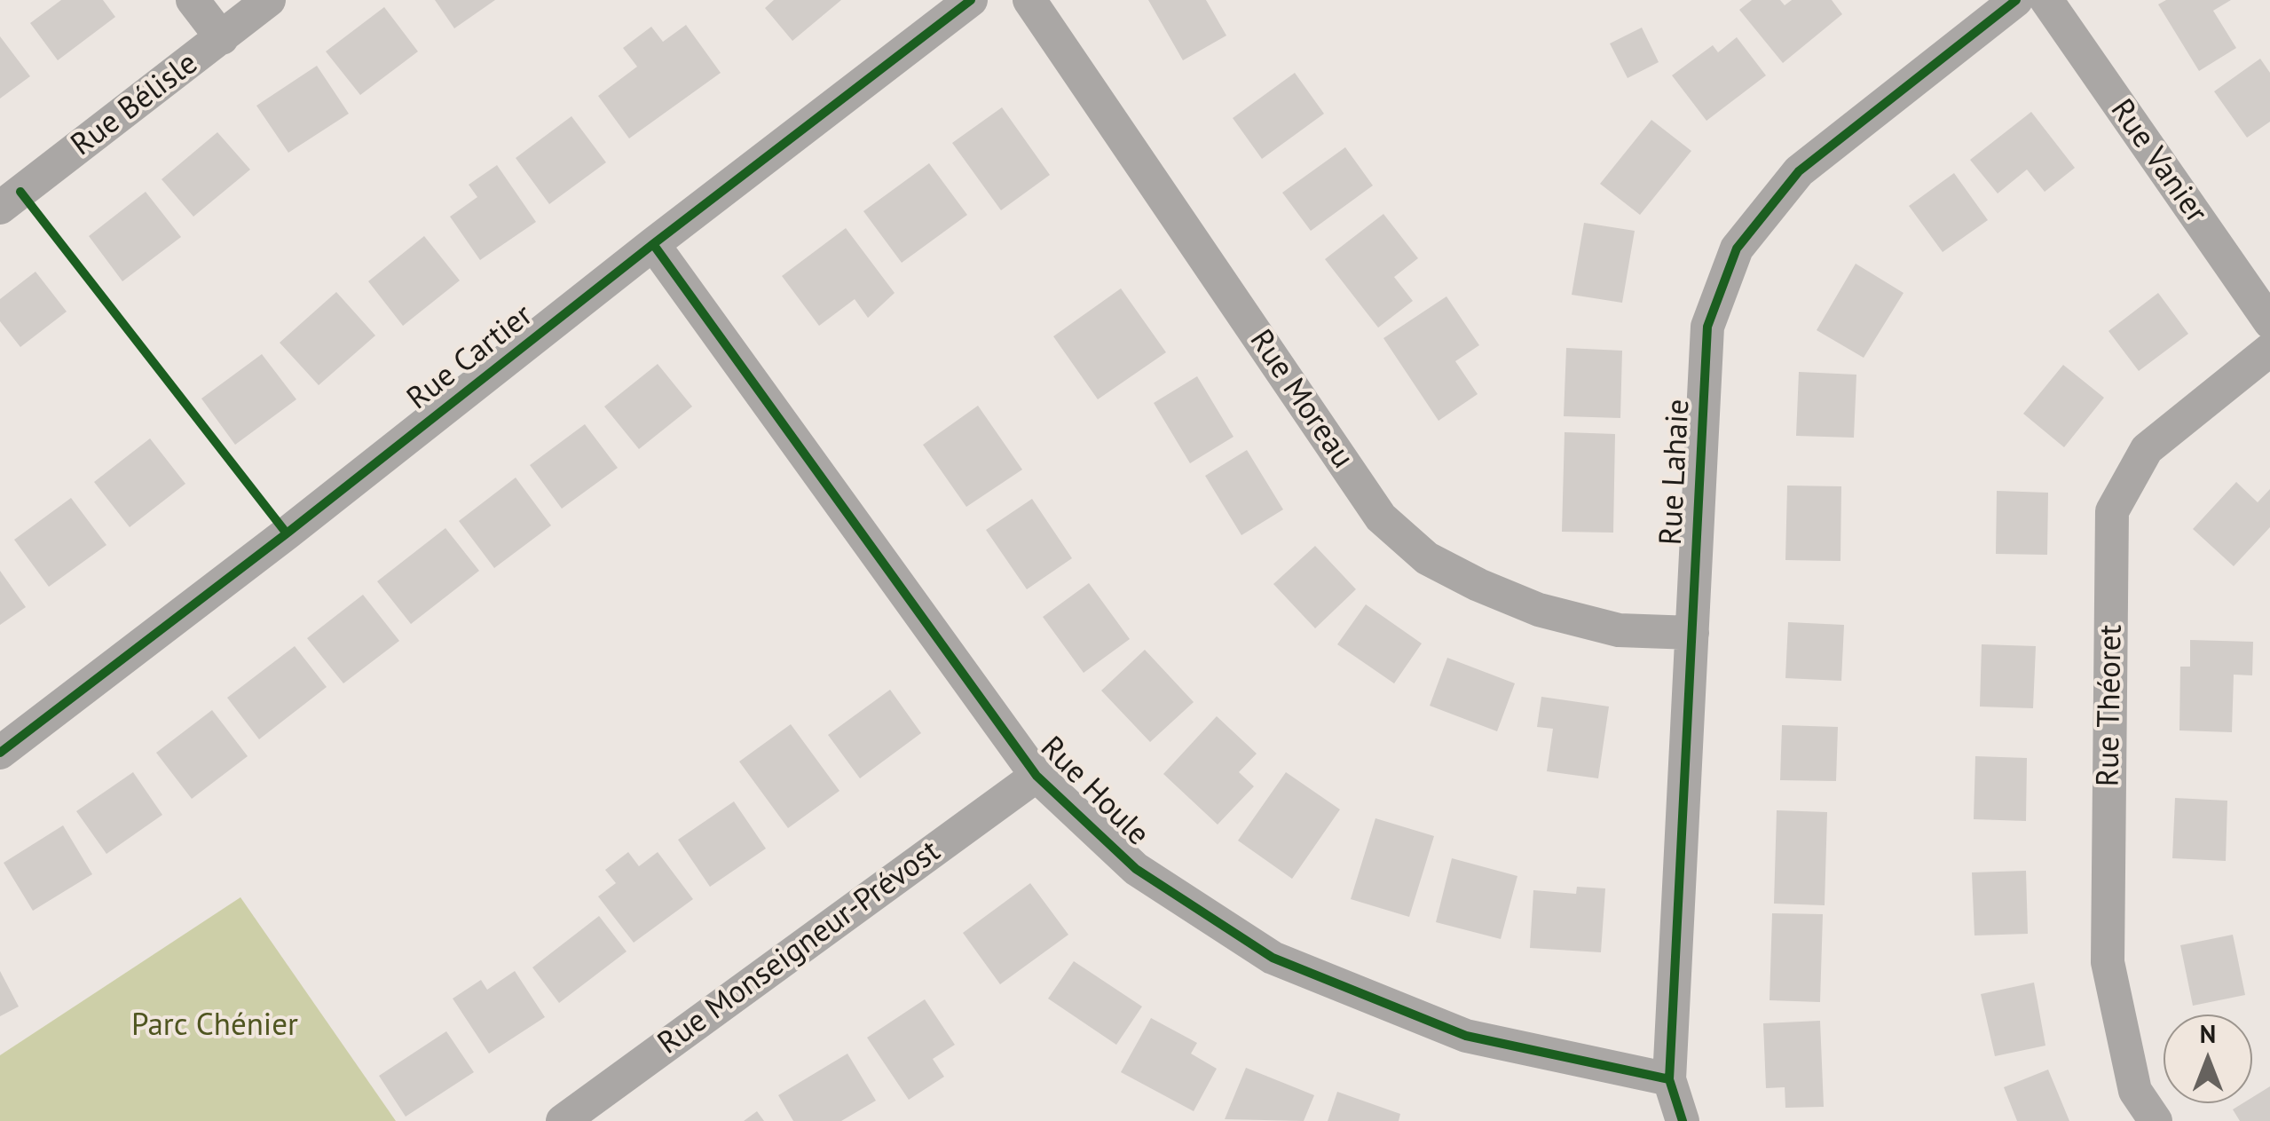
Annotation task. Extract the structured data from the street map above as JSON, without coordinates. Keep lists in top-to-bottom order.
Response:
{
  "streets": {
    "street": [
      "Rue Bélisle",
      "Rue Vanier",
      "Rue Cartier",
      "Rue Moreau",
      "Rue Lahaie",
      "Rue Théoret",
      "Rue Houle",
      "Rue Monseigneur-Prévost"
    ]
  },
  "crossings": [
    ["Rue Cartier", "Rue Houle"],
    ["Rue Moreau", "Rue Lahaie"],
    ["Rue Lahaie", "Rue Houle"],
    ["Rue Houle", "Rue Monseigneur-Prévost"]
  ],
  "parks": ["Parc Chénier"],
  "north": "top"
}
